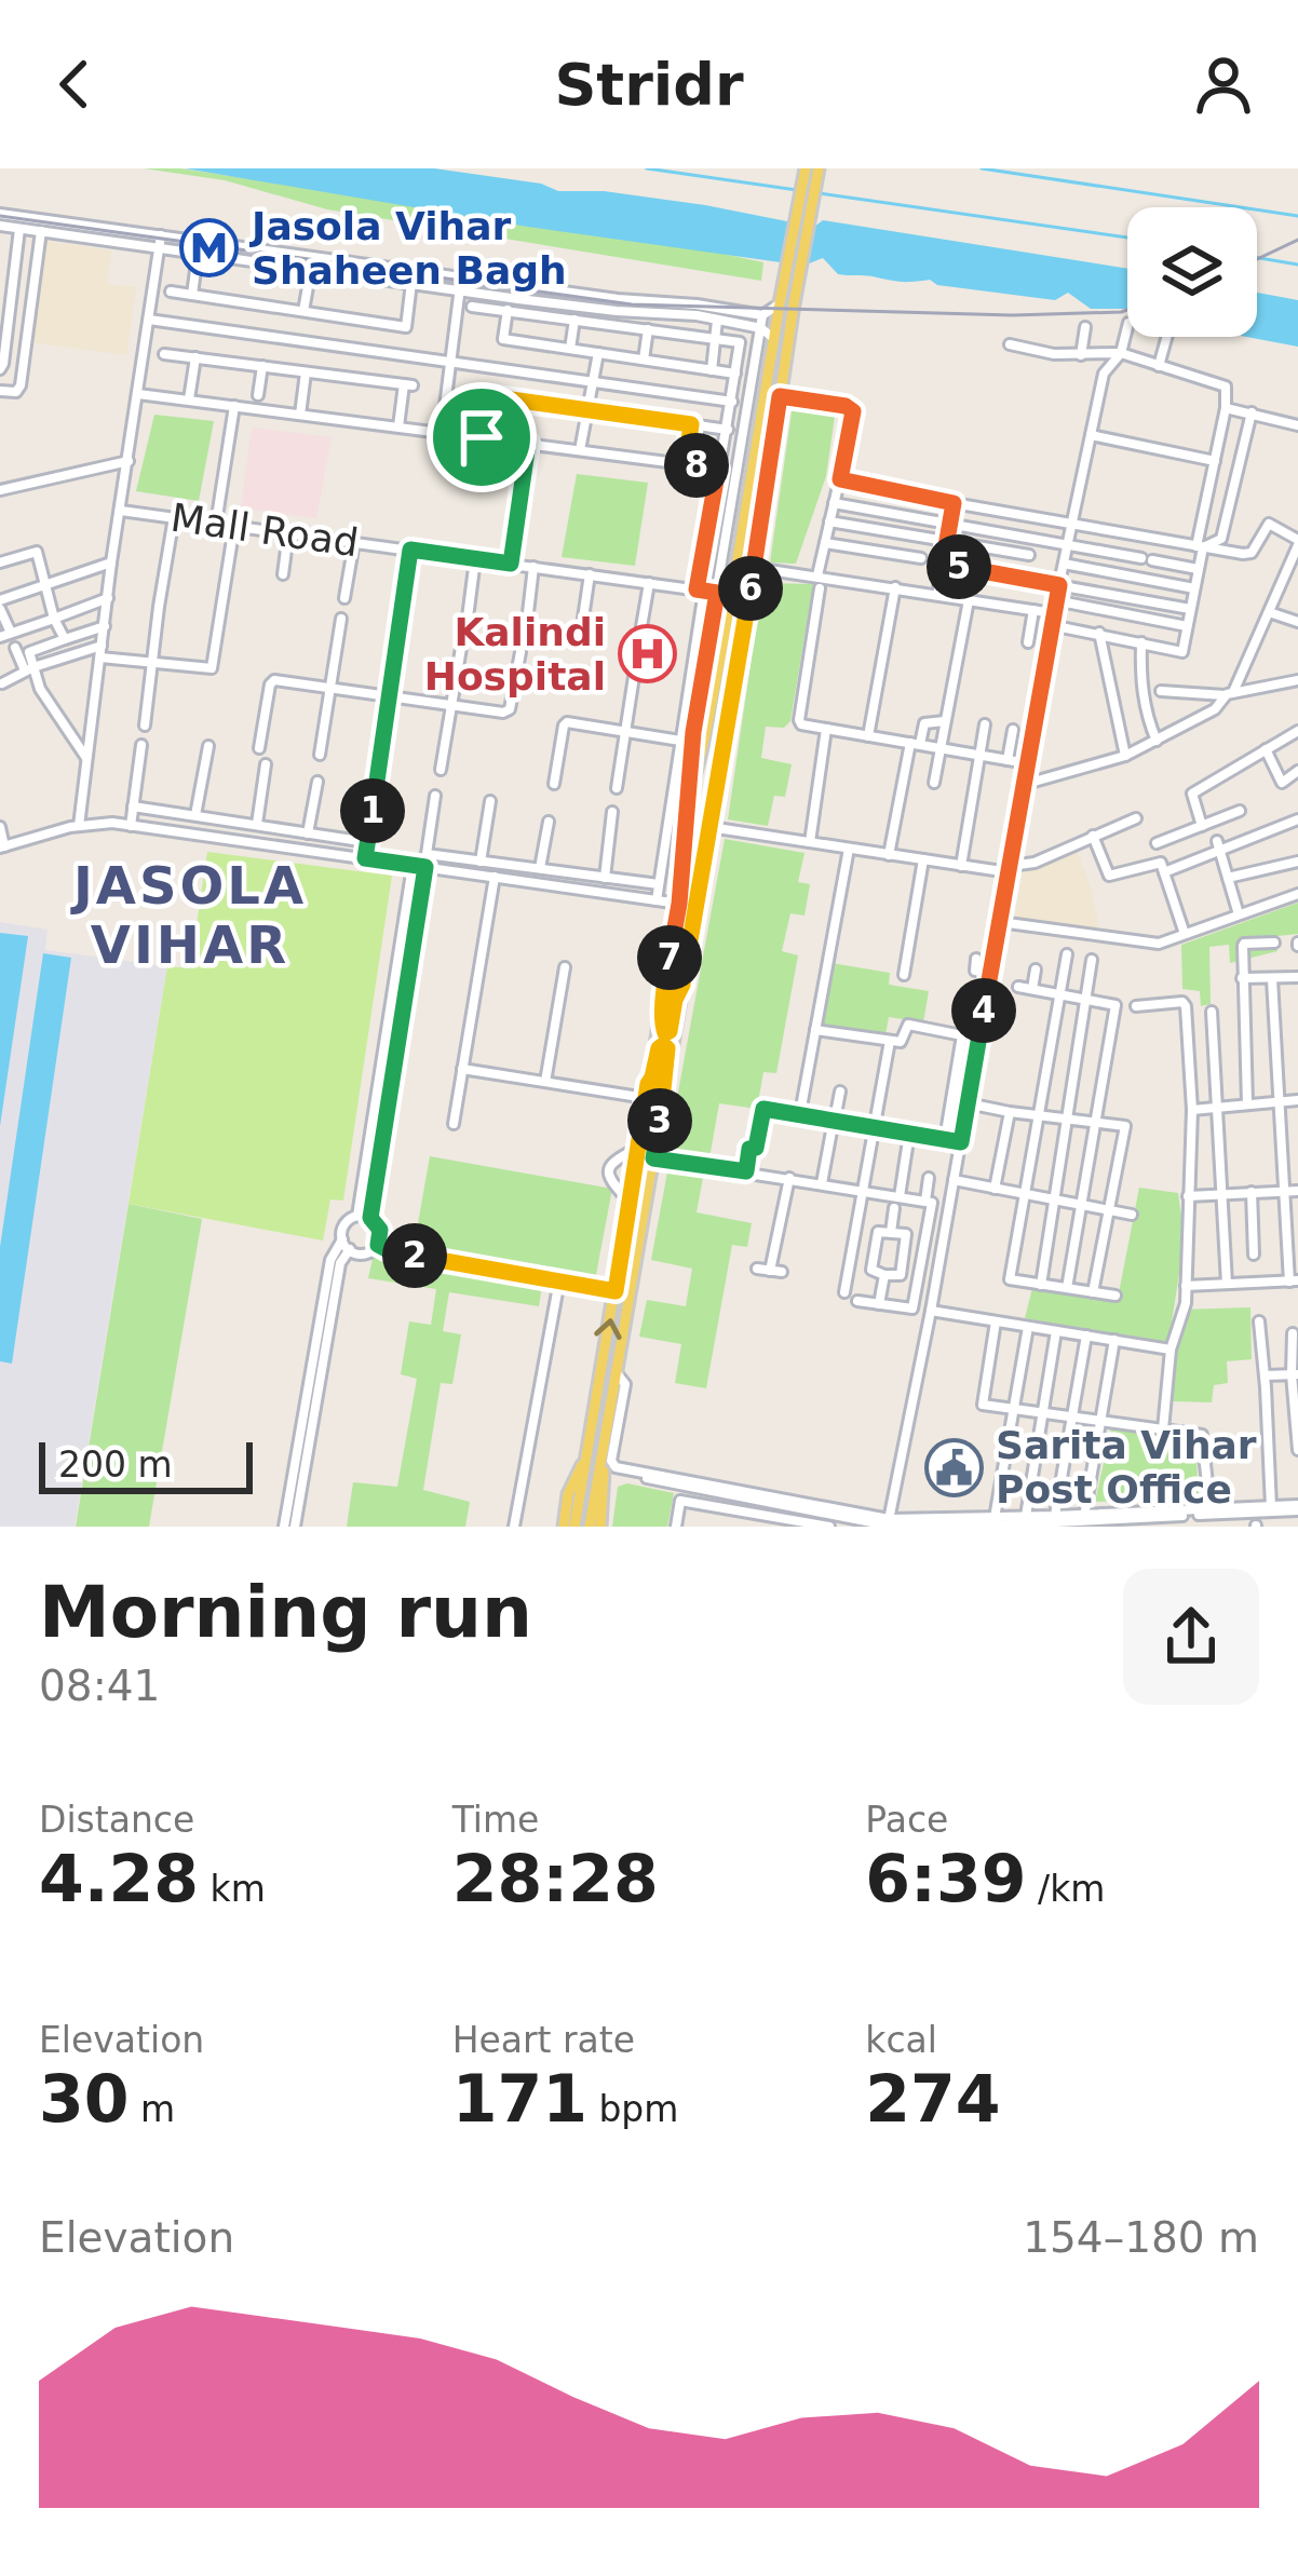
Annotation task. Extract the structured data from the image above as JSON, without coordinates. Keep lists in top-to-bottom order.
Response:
{
  "streets": {
    "street": ["Mall Road"]
  },
  "districts": ["JASOLA VIHAR"],
  "places": {
    "metro station": ["Jasola Vihar Shaheen Bagh"],
    "hospital": ["Kalindi Hospital"],
    "public building": ["Sarita Vihar Post Office"]
  },
  "scale_bar": "200 m",
  "page": {
    "header": "Stridr",
    "pins": [
      "8",
      "5",
      "6",
      "1",
      "7",
      "4",
      "3",
      "2"
    ],
    "scale": "200 m",
    "heading": ["Morning run", "08:41"],
    "stats": [
      ["Distance", "4.28 km"],
      ["Time", "28:28"],
      ["Pace", "6:39 /km"],
      ["Elevation", "30 m"],
      ["Heart rate", "171 bpm"],
      ["kcal", "274"]
    ],
    "chart": ["Elevation", "154–180 m"]
  }
}
